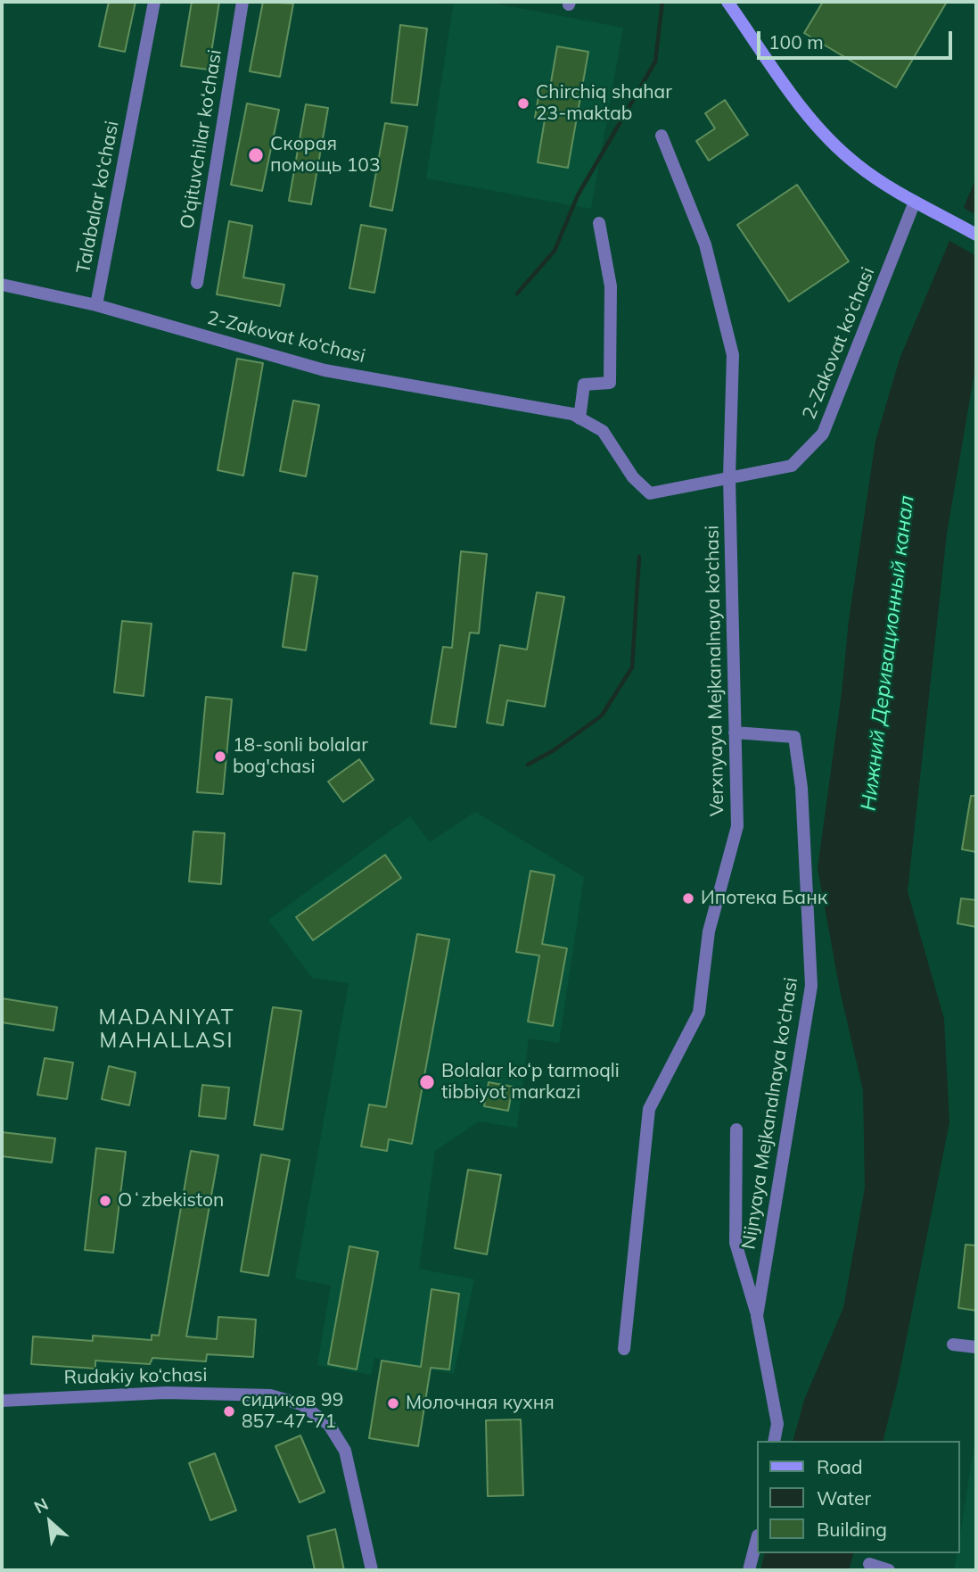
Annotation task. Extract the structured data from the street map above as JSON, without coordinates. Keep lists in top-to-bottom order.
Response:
{
  "streets": {
    "street": [
      "O‘qituvchilar ko‘chasi",
      "Talabalar ko‘chasi",
      "2-Zakovat ko‘chasi",
      "Verxnyaya Mejkanalnaya ko‘chasi",
      "Nijnyaya Mejkanalnaya ko‘chasi",
      "Rudakiy ko‘chasi"
    ]
  },
  "crossings": [
    ["Talabalar ko‘chasi", "2-Zakovat ko‘chasi"],
    ["2-Zakovat ko‘chasi", "Verxnyaya Mejkanalnaya ko‘chasi"],
    ["Verxnyaya Mejkanalnaya ko‘chasi", "Nijnyaya Mejkanalnaya ko‘chasi"]
  ],
  "districts": ["MADANIYAT MAHALLASI"],
  "water": ["Нижний Деривационный канал"],
  "places": [
    "Chirchiq shahar 23-maktab",
    "Скорая помощь 103",
    "18-sonli bolalar bog'chasi",
    "Ипотека Банк",
    "Bolalar ko‘p tarmoqli tibbiyot markazi",
    "Oʻzbekiston",
    "Молочная кухня",
    "сидиков 99 857-47-71"
  ],
  "legend": ["Road", "Water", "Building"],
  "scale_bar": "100 m",
  "north": "top left"
}
